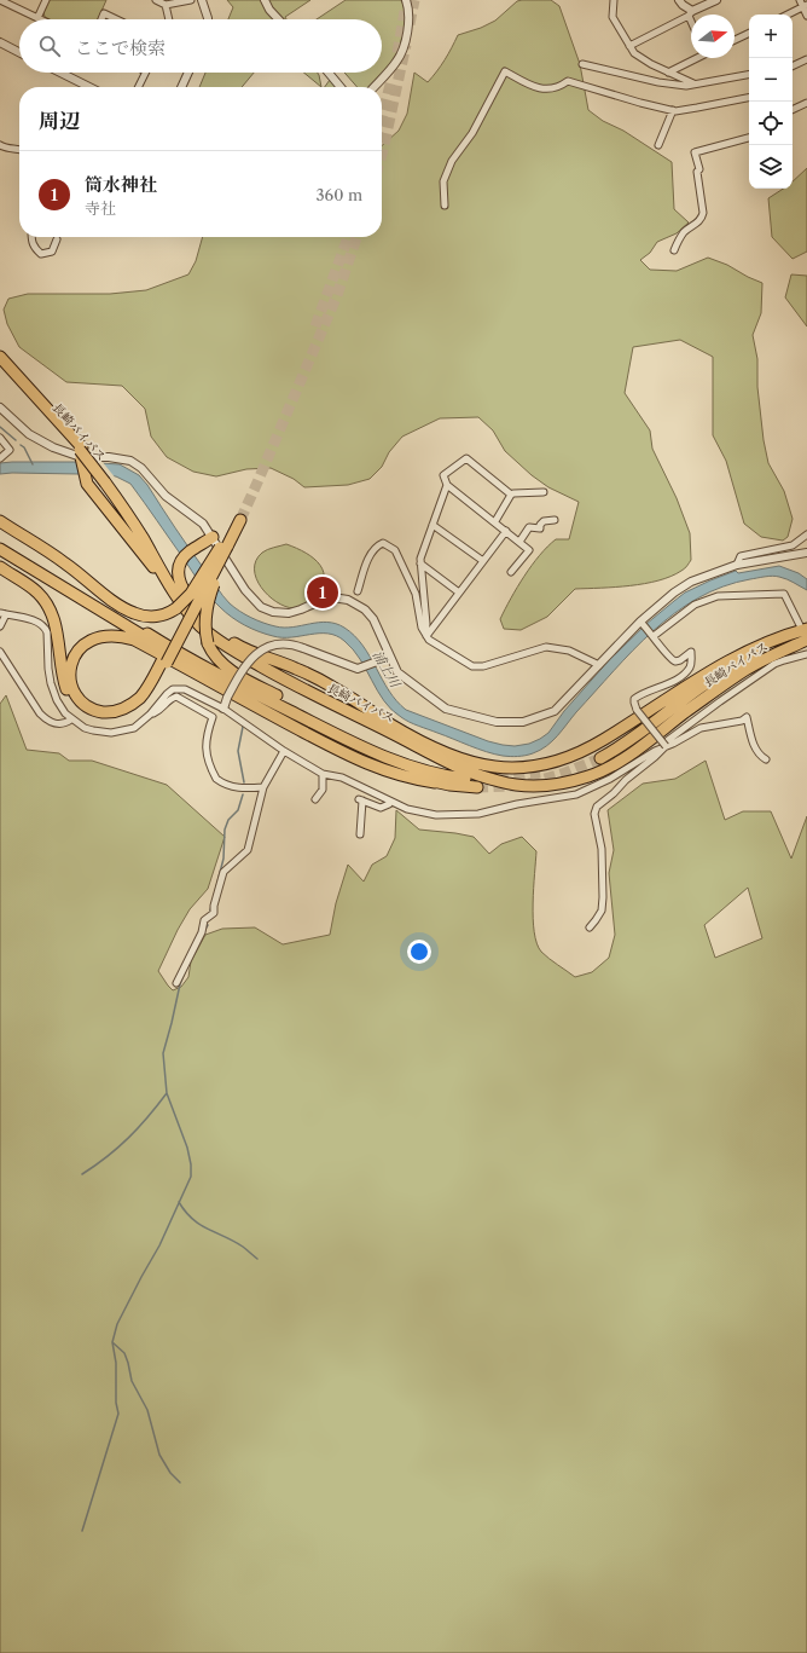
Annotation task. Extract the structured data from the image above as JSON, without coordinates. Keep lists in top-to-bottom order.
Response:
{
  "streets": {
    "highway": ["長崎バイパス"]
  },
  "water": ["浦上川"],
  "north": "right",
  "page": {
    "map_buttons": ["+", "−"],
    "search": "ここで検索",
    "heading": "周辺",
    "list": [
      {
        "mark": "1",
        "name": "筒水神社",
        "note": "寺社",
        "value": "360 m"
      }
    ],
    "pins": "1"
  }
}
